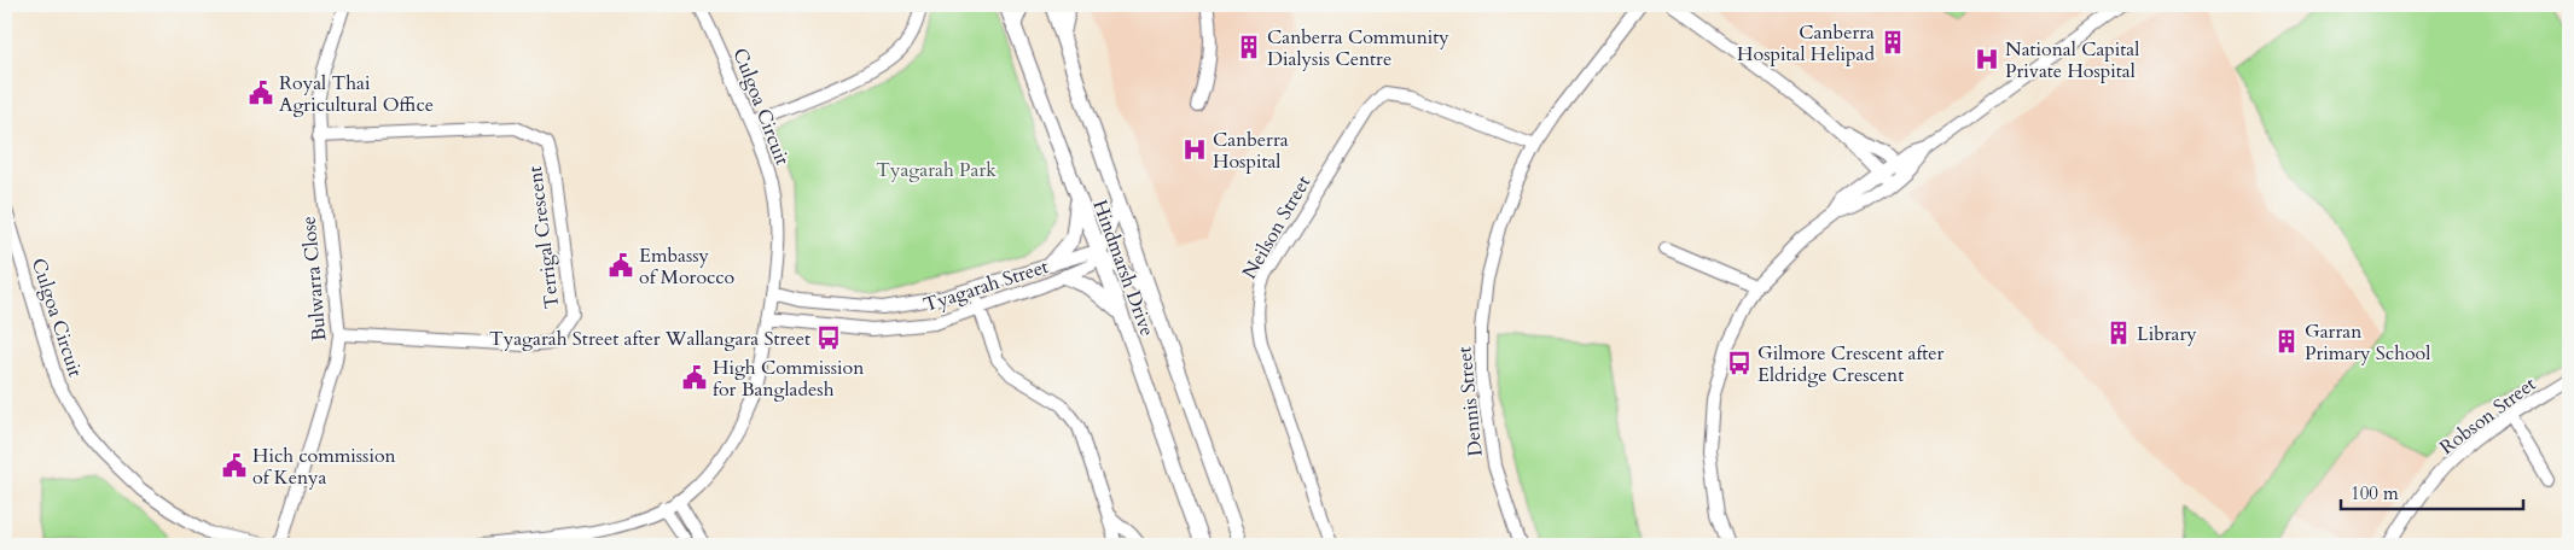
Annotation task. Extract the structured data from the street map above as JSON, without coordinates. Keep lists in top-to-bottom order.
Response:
{
  "streets": {
    "main road": ["Hindmarsh Drive"],
    "street": [
      "Culgoa Circuit",
      "Neilson Street",
      "Terrigal Crescent",
      "Bulwarra Close",
      "Tyagarah Street",
      "Dennis Street",
      "Robson Street"
    ]
  },
  "crossings": [
    ["Culgoa Circuit", "Tyagarah Street"],
    ["Neilson Street", "Dennis Street"],
    ["Terrigal Crescent", "Bulwarra Close"],
    ["Hindmarsh Drive", "Tyagarah Street"]
  ],
  "parks": ["Tyagarah Park"],
  "places": {
    "building": [
      "Canberra Hospital Helipad",
      "Canberra Community Dialysis Centre",
      "Library",
      "Garran Primary School"
    ],
    "hospital": ["National Capital Private Hospital", "Canberra Hospital"],
    "public building": [
      "Royal Thai Agricultural Office",
      "Embassy of Morocco",
      "High Commission for Bangladesh",
      "Hich commission of Kenya"
    ],
    "bus stop": ["Tyagarah Street after Wallangara Street", "Gilmore Crescent after Eldridge Crescent"]
  },
  "scale_bar": "100 m"
}
